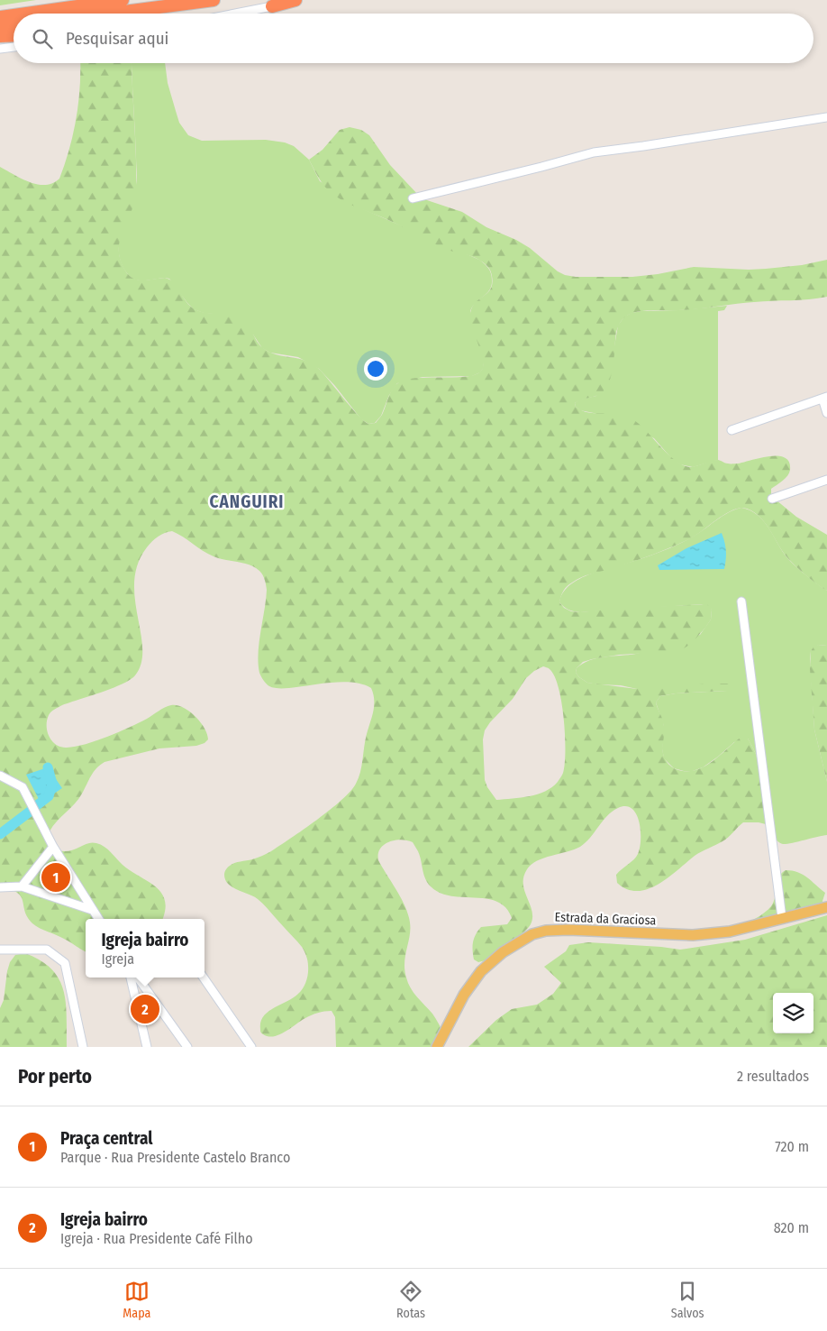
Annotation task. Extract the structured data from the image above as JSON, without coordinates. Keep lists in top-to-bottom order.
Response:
{
  "streets": {
    "main road": ["Estrada da Graciosa"]
  },
  "districts": ["CANGUIRI"],
  "page": {
    "search": "Pesquisar aqui",
    "pins": ["1", "2"],
    "popup": ["Igreja bairro", "Igreja"],
    "heading": ["Por perto", "2 resultados"],
    "list": [
      {
        "mark": "1",
        "name": "Praça central",
        "note": "Parque · Rua Presidente Castelo Branco",
        "value": "720 m"
      },
      {
        "mark": "2",
        "name": "Igreja bairro",
        "note": "Igreja · Rua Presidente Café Filho",
        "value": "820 m"
      }
    ],
    "nav": ["Mapa", "Rotas", "Salvos"]
  }
}
